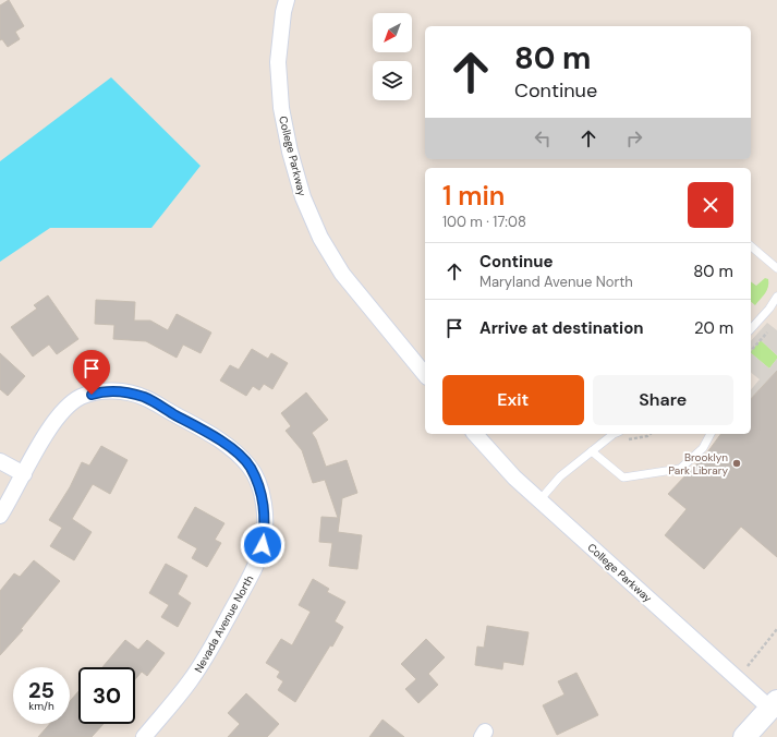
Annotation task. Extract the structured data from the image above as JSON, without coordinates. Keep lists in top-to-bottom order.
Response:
{
  "streets": {
    "street": ["College Parkway", "Nevada Avenue North"]
  },
  "places": ["Brooklyn Park Library"],
  "north": "bottom left",
  "page": {
    "turn": ["80 m", "Continue"],
    "heading": ["1 min", "100 m · 17:08"],
    "list": [
      {
        "name": "Continue",
        "note": "Maryland Avenue North",
        "value": "80 m"
      },
      {
        "name": "Arrive at destination",
        "value": "20 m"
      }
    ],
    "buttons": ["Exit", "Share"],
    "speed": "25 km/h",
    "limit": "30"
  }
}
